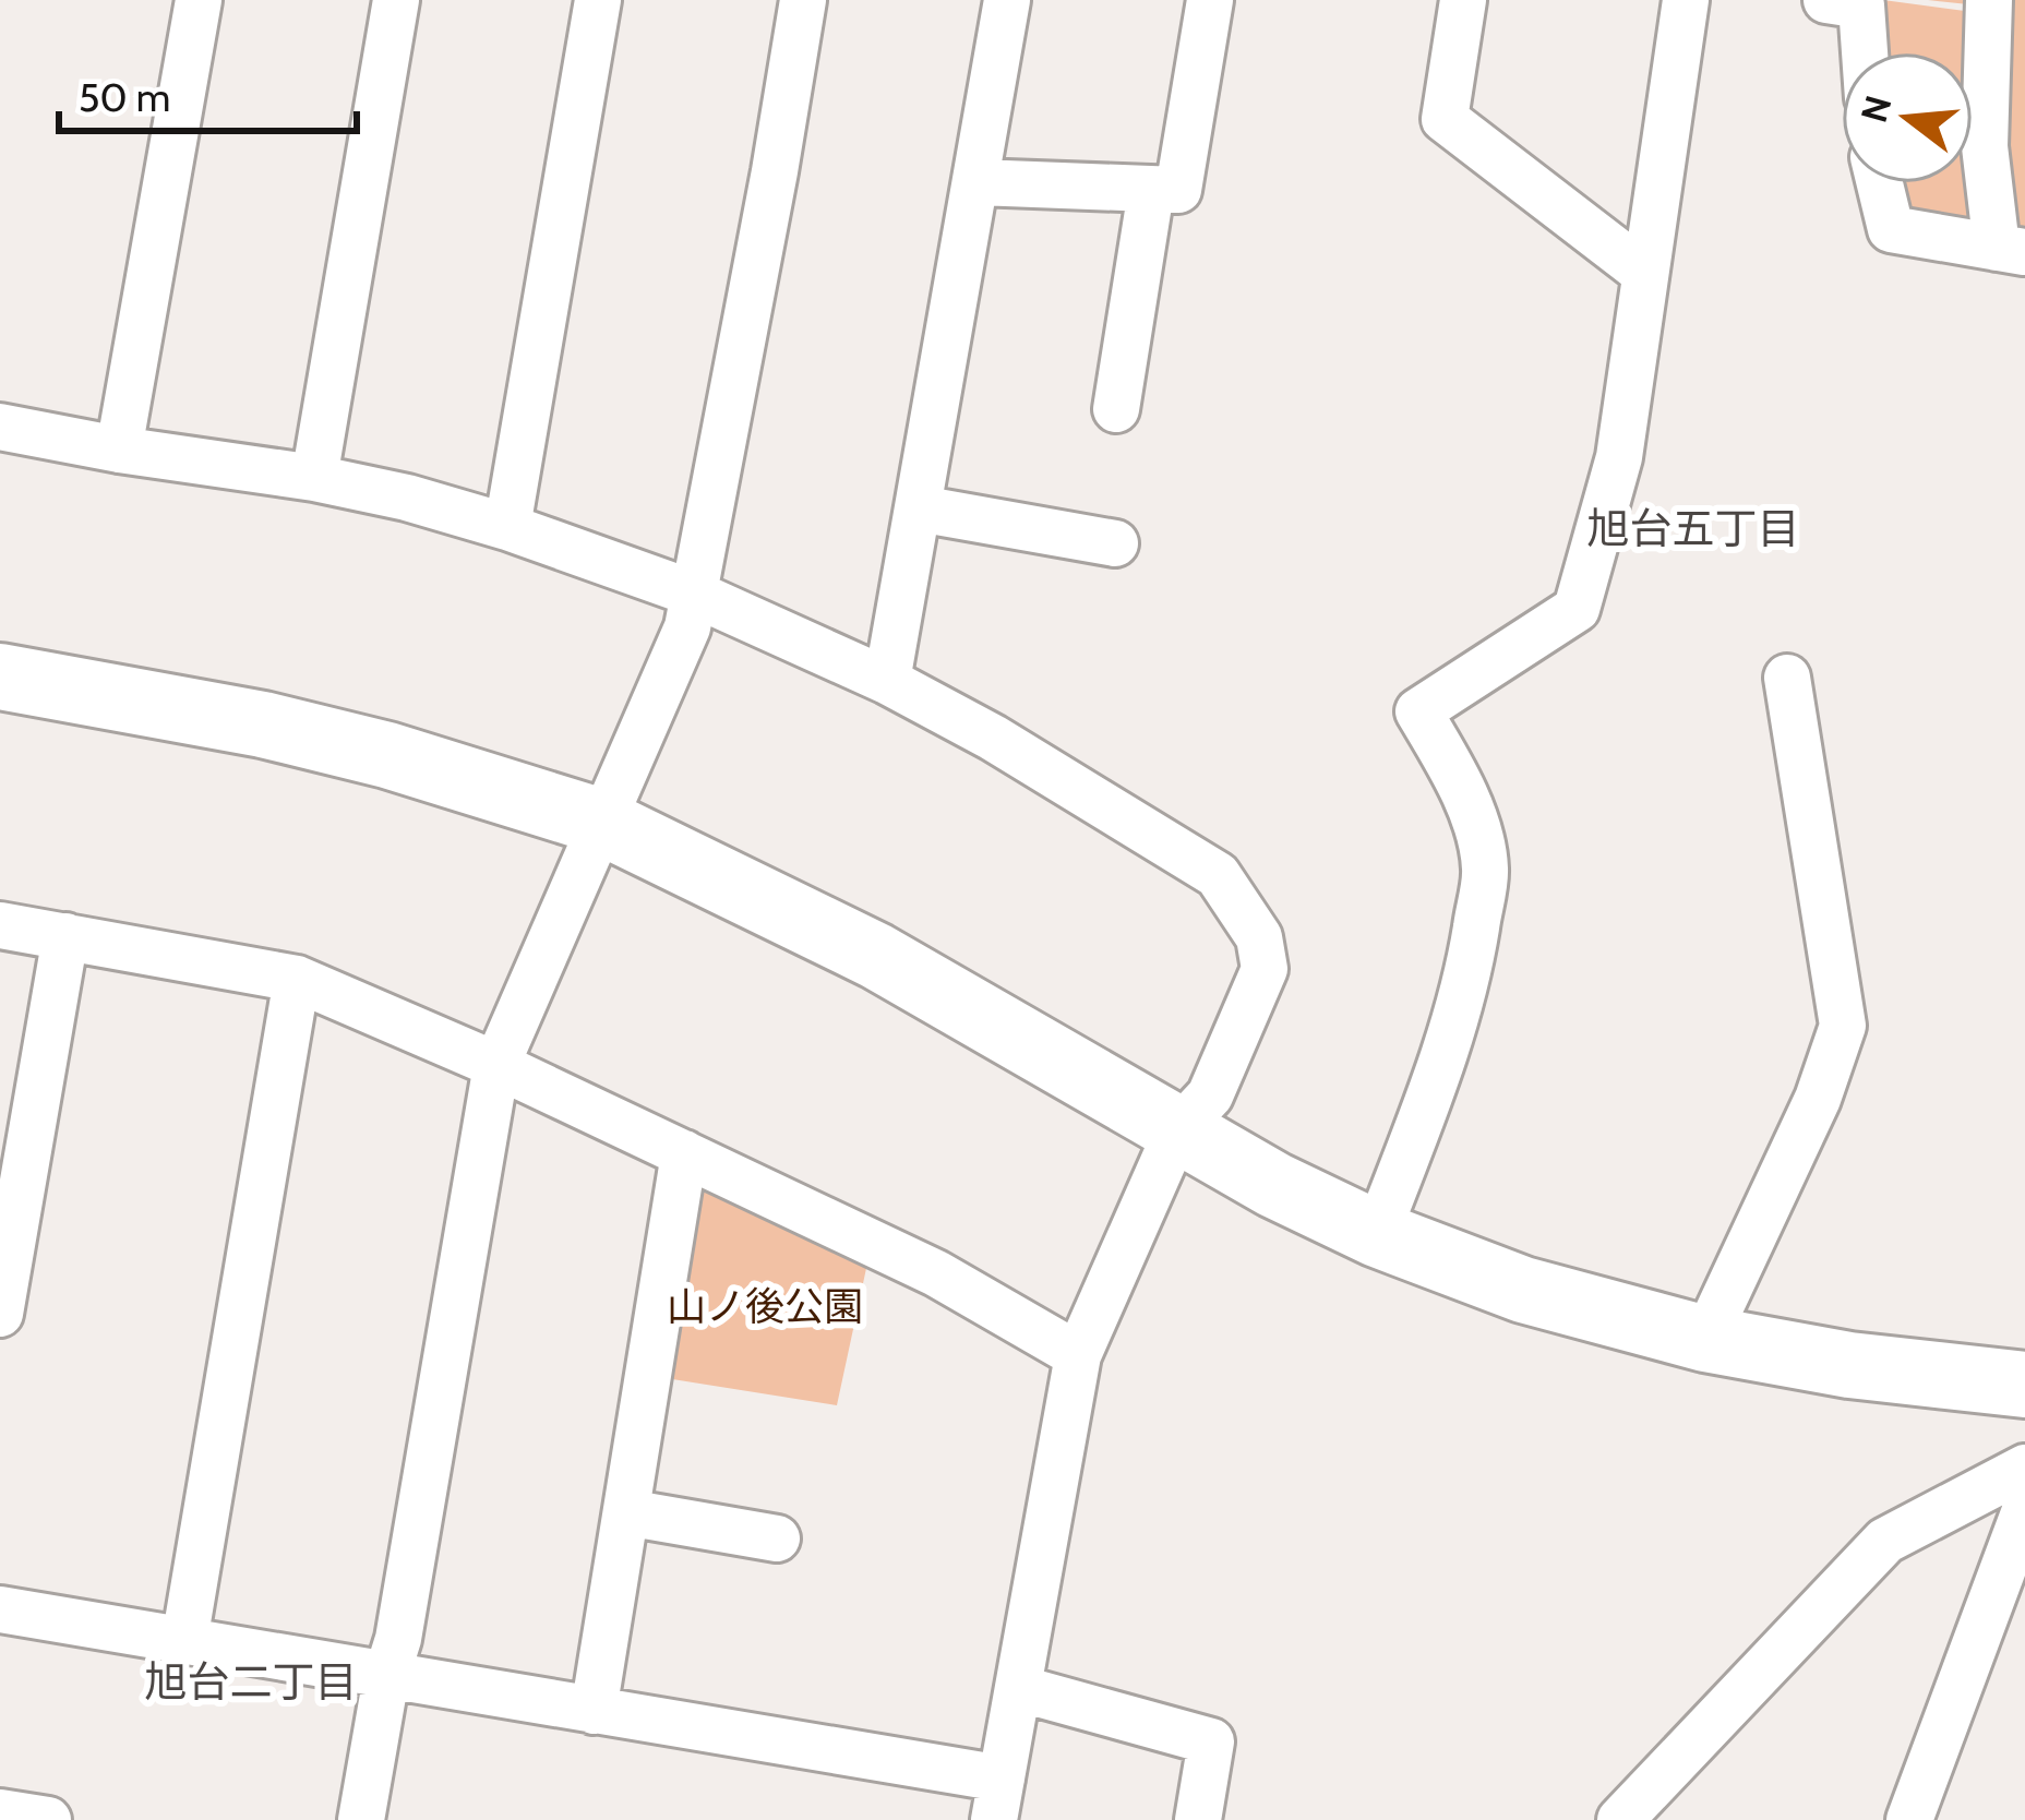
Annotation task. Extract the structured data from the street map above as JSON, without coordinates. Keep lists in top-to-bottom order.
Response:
{
  "districts": ["旭台五丁目", "旭台二丁目"],
  "parks": ["山ノ後公園"],
  "scale_bar": "50 m",
  "north": "left"
}
